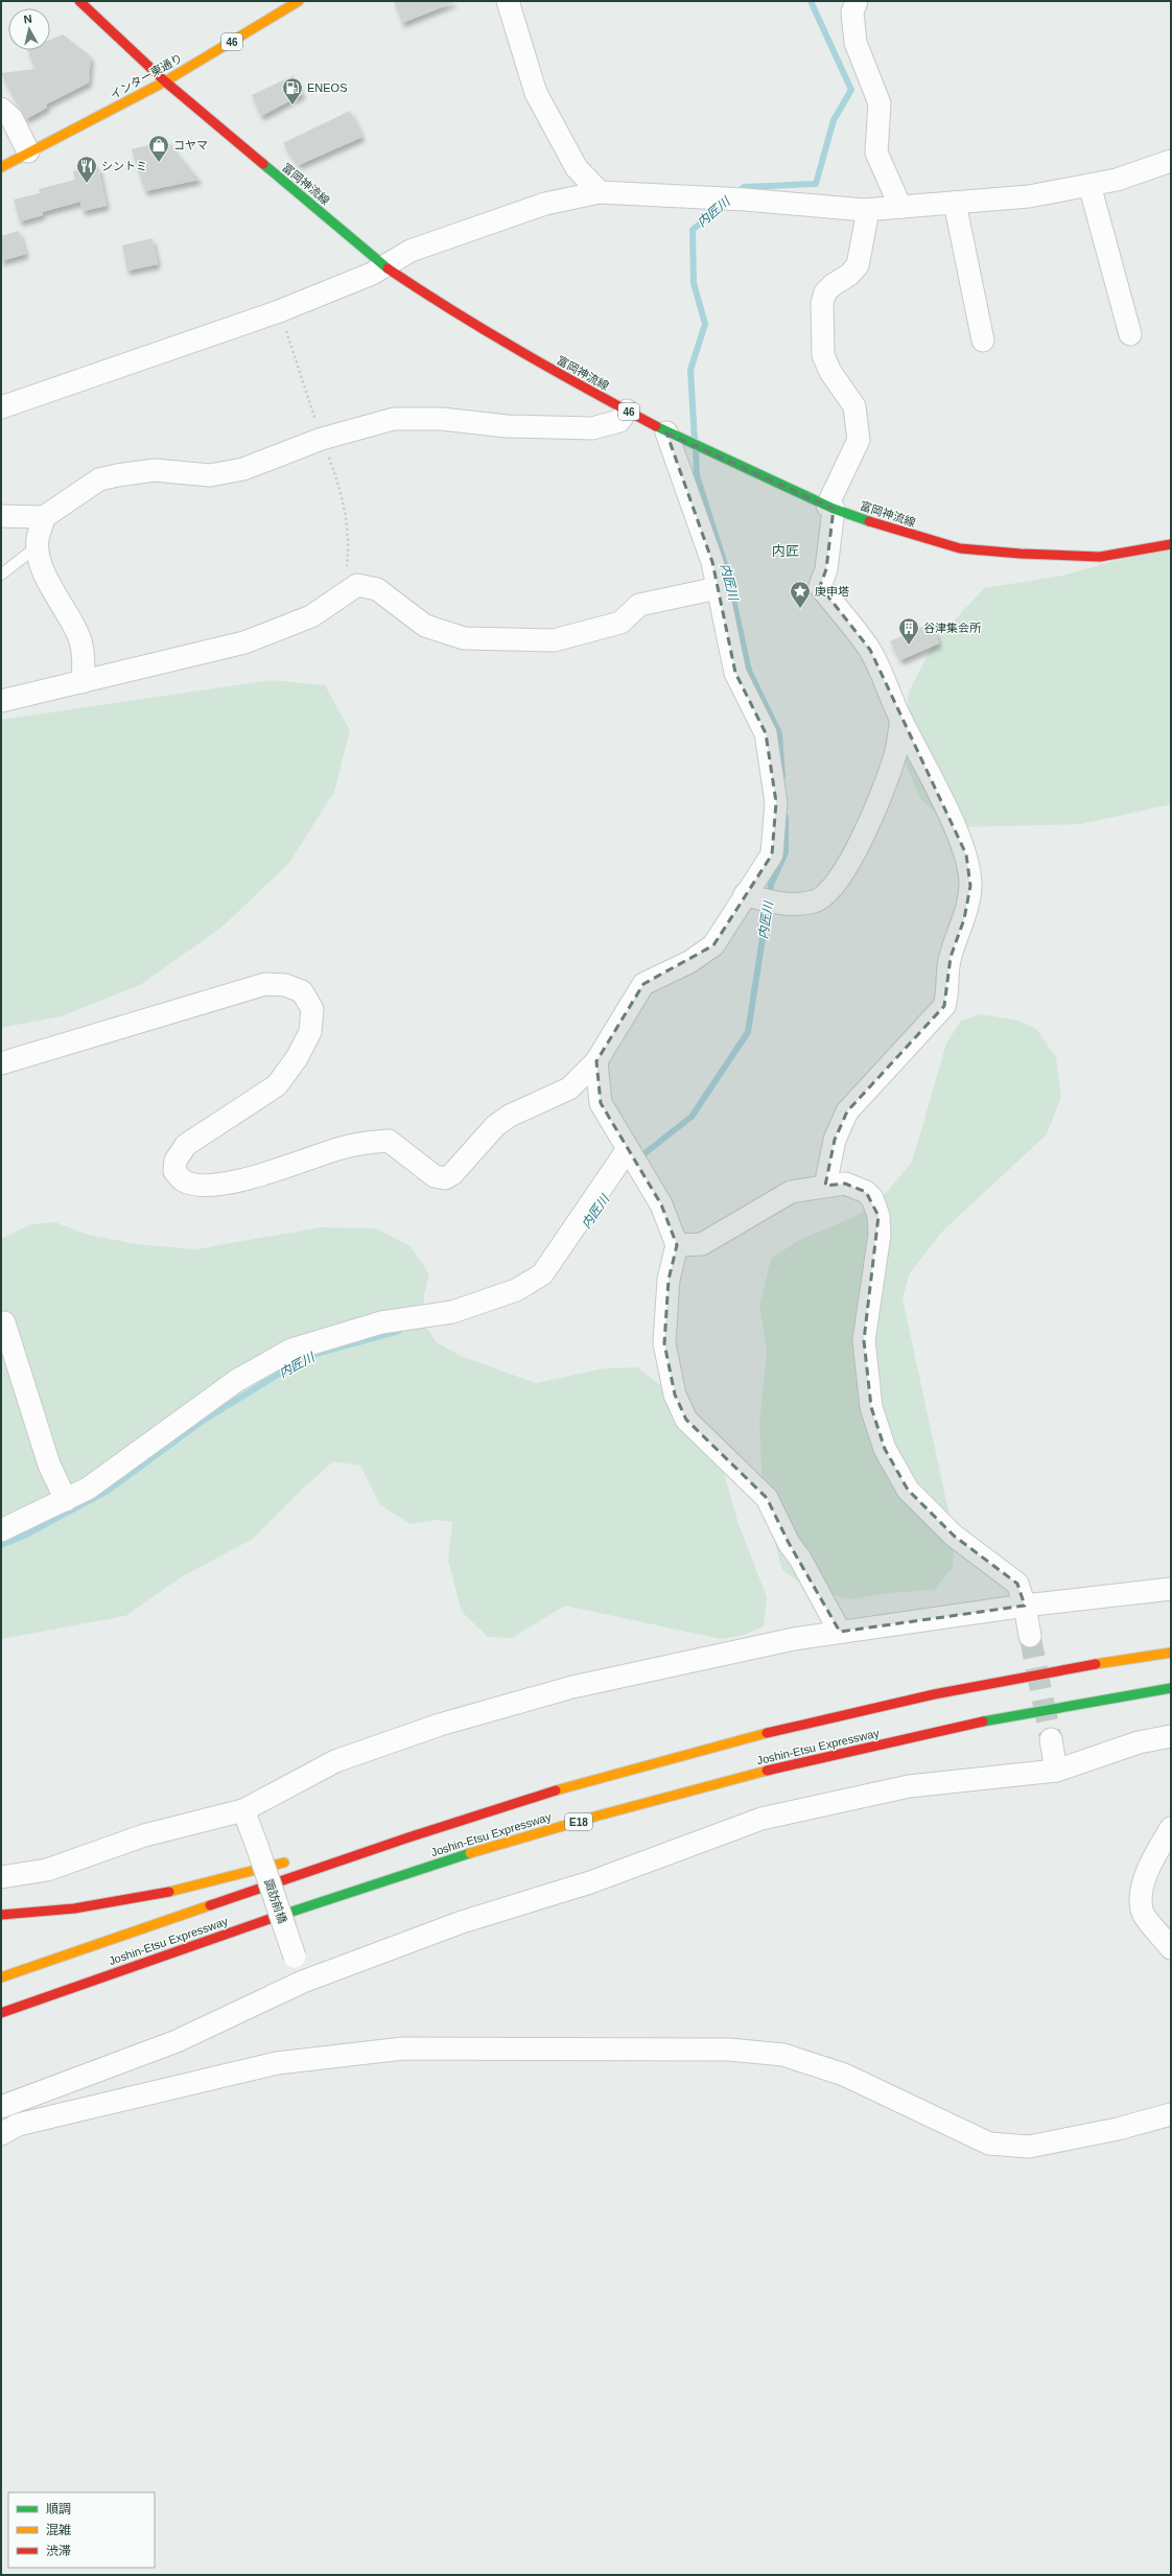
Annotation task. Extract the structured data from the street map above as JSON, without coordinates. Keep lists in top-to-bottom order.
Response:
{
  "streets": {
    "main road": [
      "46",
      "インター東通り",
      "富岡神流線",
      "Joshin-Etsu Expressway",
      "E18"
    ],
    "street": ["諏訪前橋"]
  },
  "crossings": [
    ["インター東通り", "富岡神流線"]
  ],
  "districts": ["内匠"],
  "water": ["内匠川"],
  "places": {
    "fuel station": ["ENEOS"],
    "shop": ["コヤマ"],
    "restaurant": ["シントミ"],
    "place": ["庚申塔"],
    "building": ["谷津集会所"]
  },
  "legend": ["順調", "混雑", "渋滞"],
  "north": "top"
}
